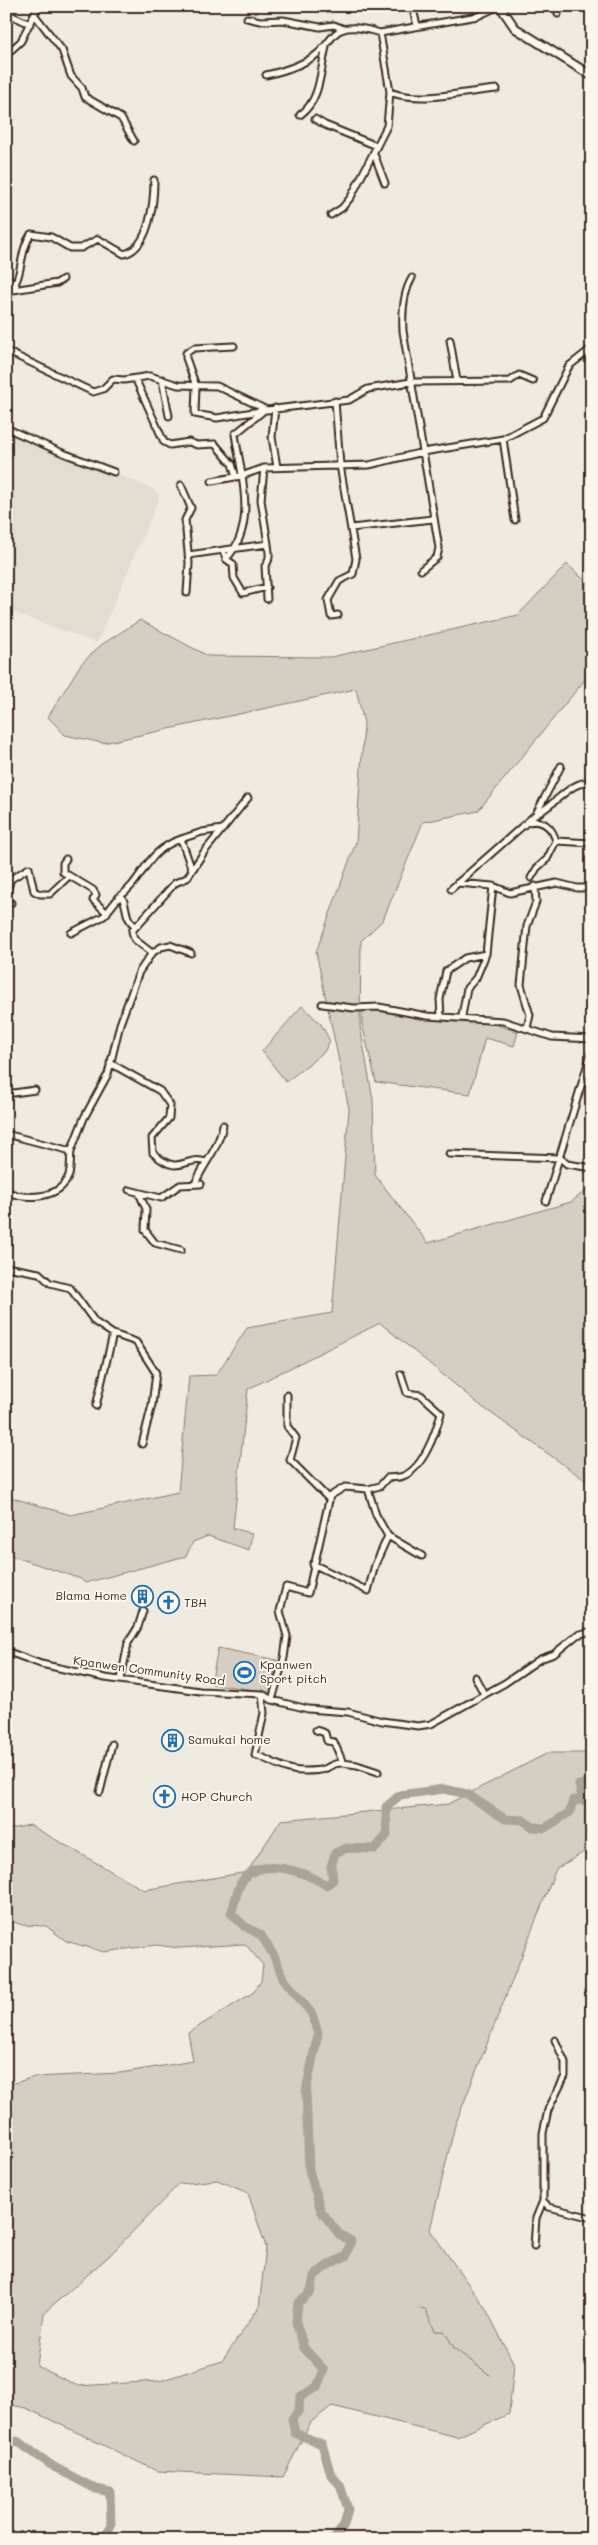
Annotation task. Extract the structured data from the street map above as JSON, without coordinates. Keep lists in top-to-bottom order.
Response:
{
  "streets": {
    "street": ["Kpanwen Community Road"]
  },
  "places": {
    "building": ["Blama Home", "Samukai home"],
    "church": ["TBH", "HOP Church"],
    "sports": ["Kpanwen Sport pitch"]
  }
}
